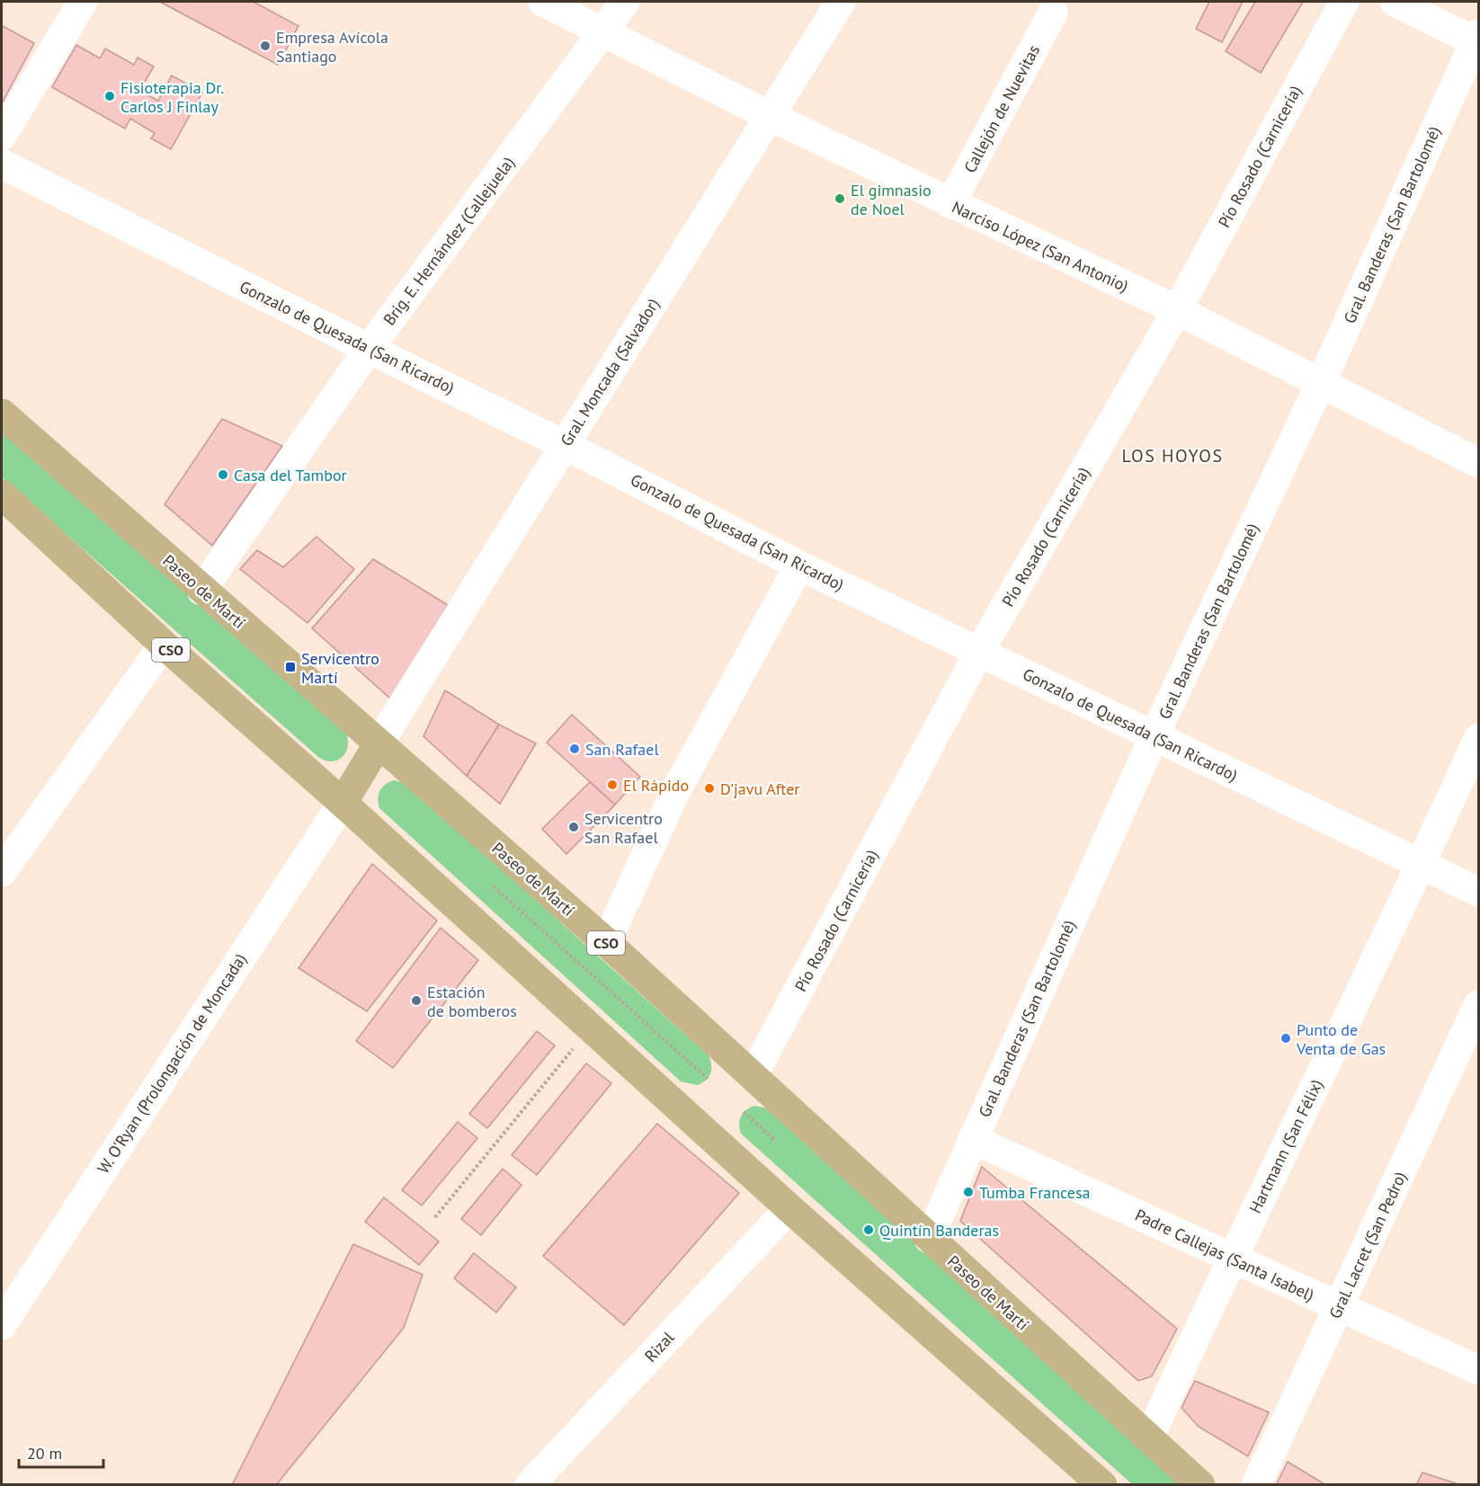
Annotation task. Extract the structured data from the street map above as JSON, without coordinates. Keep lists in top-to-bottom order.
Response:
{
  "streets": {
    "main road": ["Paseo de Martí", "CSO"],
    "street": [
      "Callejón de Nuevitas",
      "Pío Rosado (Carnicería)",
      "Gral. Banderas (San Bartolomé)",
      "Brig. E. Hernández (Callejuela)",
      "Narciso López (San Antonio)",
      "Gonzalo de Quesada (San Ricardo)",
      "Gral. Moncada (Salvador)",
      "W. O'Ryan (Prolongación de Moncada)",
      "Hartmann (San Félix)",
      "Gral. Lacret (San Pedro)",
      "Padre Callejas (Santa Isabel)",
      "Rizal"
    ]
  },
  "crossings": [
    ["Callejón de Nuevitas", "Narciso López (San Antonio)"],
    ["Pío Rosado (Carnicería)", "Narciso López (San Antonio)"],
    ["Pío Rosado (Carnicería)", "Gonzalo de Quesada (San Ricardo)"],
    ["Pío Rosado (Carnicería)", "Paseo de Martí"],
    ["Gral. Banderas (San Bartolomé)", "Narciso López (San Antonio)"],
    ["Gral. Banderas (San Bartolomé)", "Gonzalo de Quesada (San Ricardo)"],
    ["Gral. Banderas (San Bartolomé)", "Paseo de Martí"],
    ["Gral. Banderas (San Bartolomé)", "Padre Callejas (Santa Isabel)"],
    ["Brig. E. Hernández (Callejuela)", "Narciso López (San Antonio)"],
    ["Brig. E. Hernández (Callejuela)", "Gonzalo de Quesada (San Ricardo)"],
    ["Brig. E. Hernández (Callejuela)", "Paseo de Martí"],
    ["Narciso López (San Antonio)", "Gral. Moncada (Salvador)"],
    ["Gonzalo de Quesada (San Ricardo)", "Gral. Moncada (Salvador)"],
    ["Gonzalo de Quesada (San Ricardo)", "Hartmann (San Félix)"],
    ["Gral. Moncada (Salvador)", "Paseo de Martí"],
    ["Paseo de Martí", "Hartmann (San Félix)"],
    ["CSO", "W. O'Ryan (Prolongación de Moncada)"],
    ["CSO", "Rizal"],
    ["Hartmann (San Félix)", "Padre Callejas (Santa Isabel)"],
    ["Gral. Lacret (San Pedro)", "Padre Callejas (Santa Isabel)"]
  ],
  "districts": ["LOS HOYOS"],
  "places": {
    "other": [
      "Empresa Avícola Santiago",
      "Fisioterapia Dr. Carlos J Finlay",
      "El gimnasio de Noel",
      "Casa del Tambor",
      "San Rafael",
      "El Rápido",
      "D'javu After",
      "Servicentro San Rafael",
      "Estación de bomberos",
      "Punto de Venta de Gas",
      "Tumba Francesa",
      "Quintín Banderas"
    ],
    "transit": ["Servicentro Martí"]
  },
  "scale_bar": "20 m"
}
